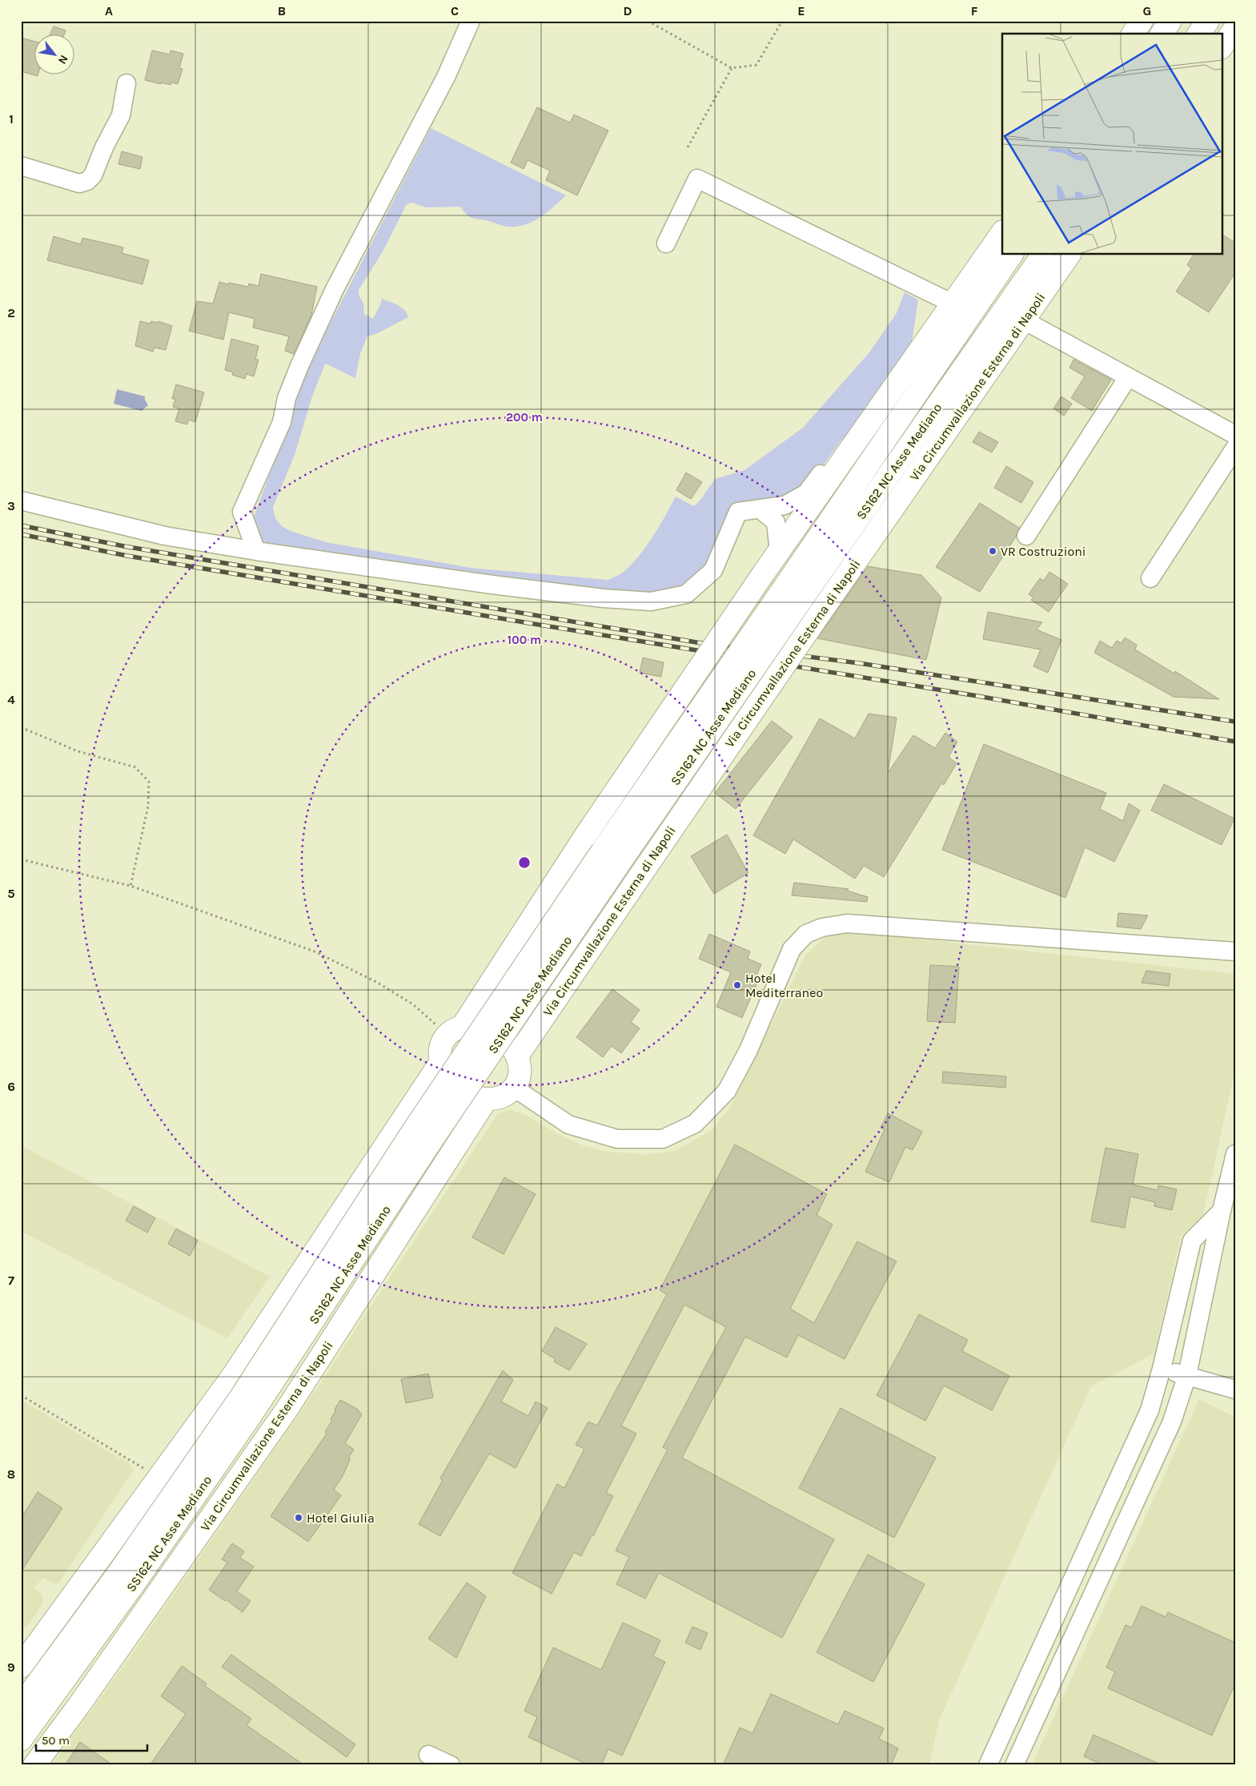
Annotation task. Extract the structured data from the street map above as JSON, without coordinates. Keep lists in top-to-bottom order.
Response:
{
  "streets": {
    "main road": ["Via Circumvallazione Esterna di Napoli", "SS162 NC Asse Mediano"]
  },
  "places": ["VR Costruzioni", "Hotel Mediterraneo", "Hotel Giulia"],
  "scale_bar": "50 m",
  "north": "bottom right",
  "grid": {
    "columns": [
      "A",
      "B",
      "C",
      "D",
      "E",
      "F",
      "G"
    ],
    "rows": [
      "1",
      "2",
      "3",
      "4",
      "5",
      "6",
      "7",
      "8",
      "9"
    ]
  },
  "rings": ["200 m", "100 m"]
}
